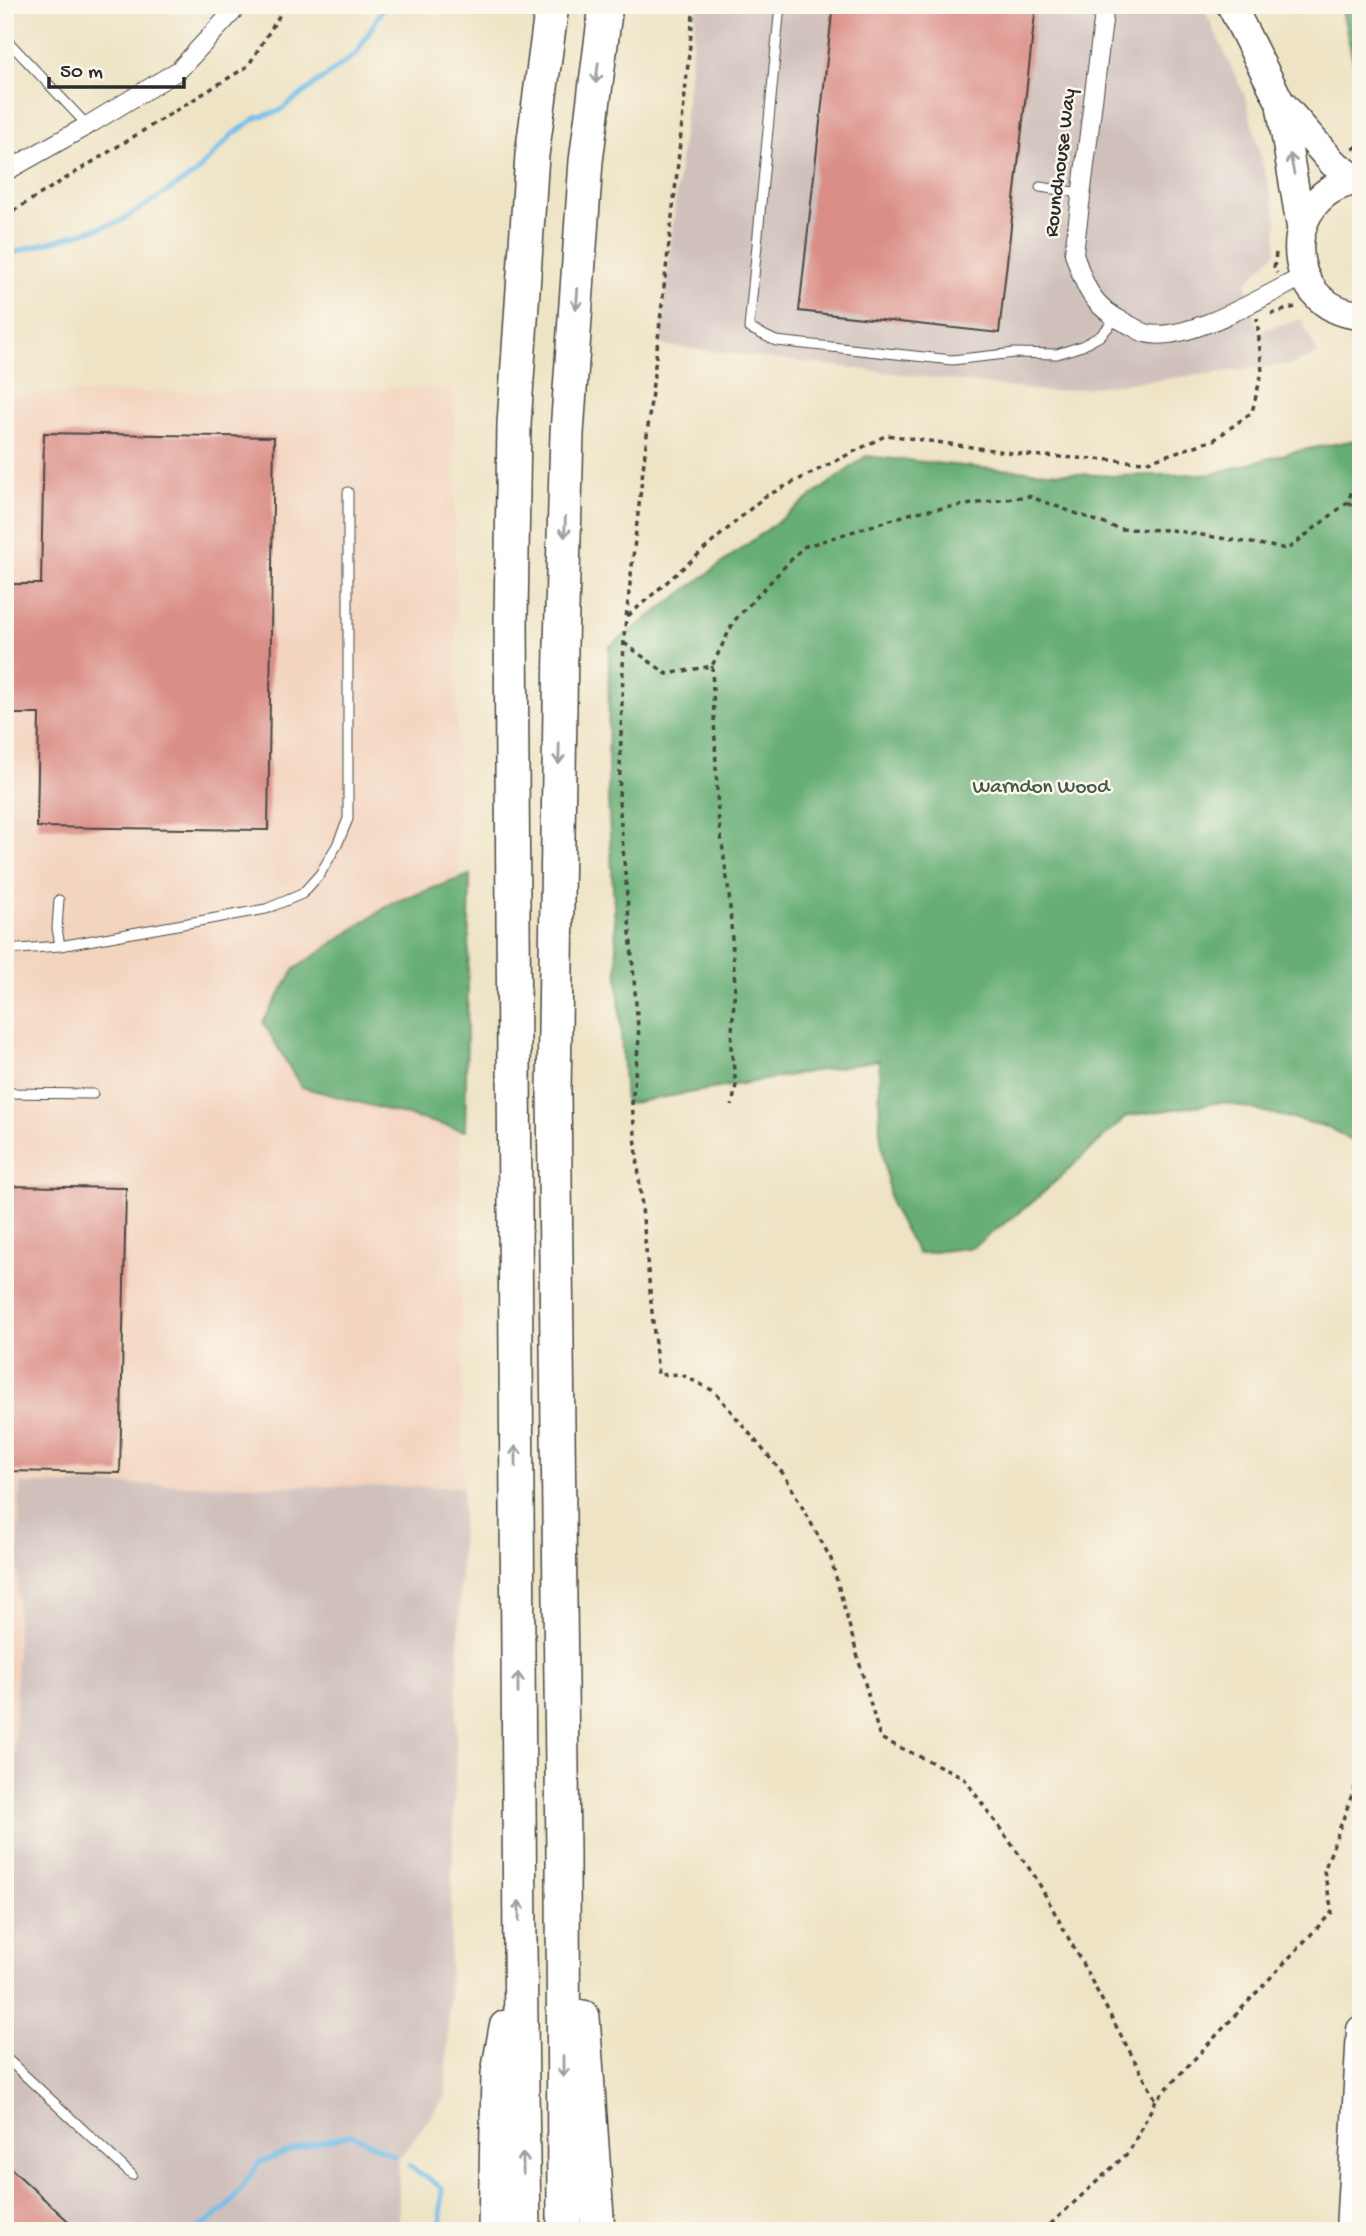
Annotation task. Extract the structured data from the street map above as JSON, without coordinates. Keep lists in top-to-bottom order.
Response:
{
  "streets": {
    "street": ["Roundhouse Way"]
  },
  "parks": ["Warndon Wood"],
  "scale_bar": "50 m"
}
